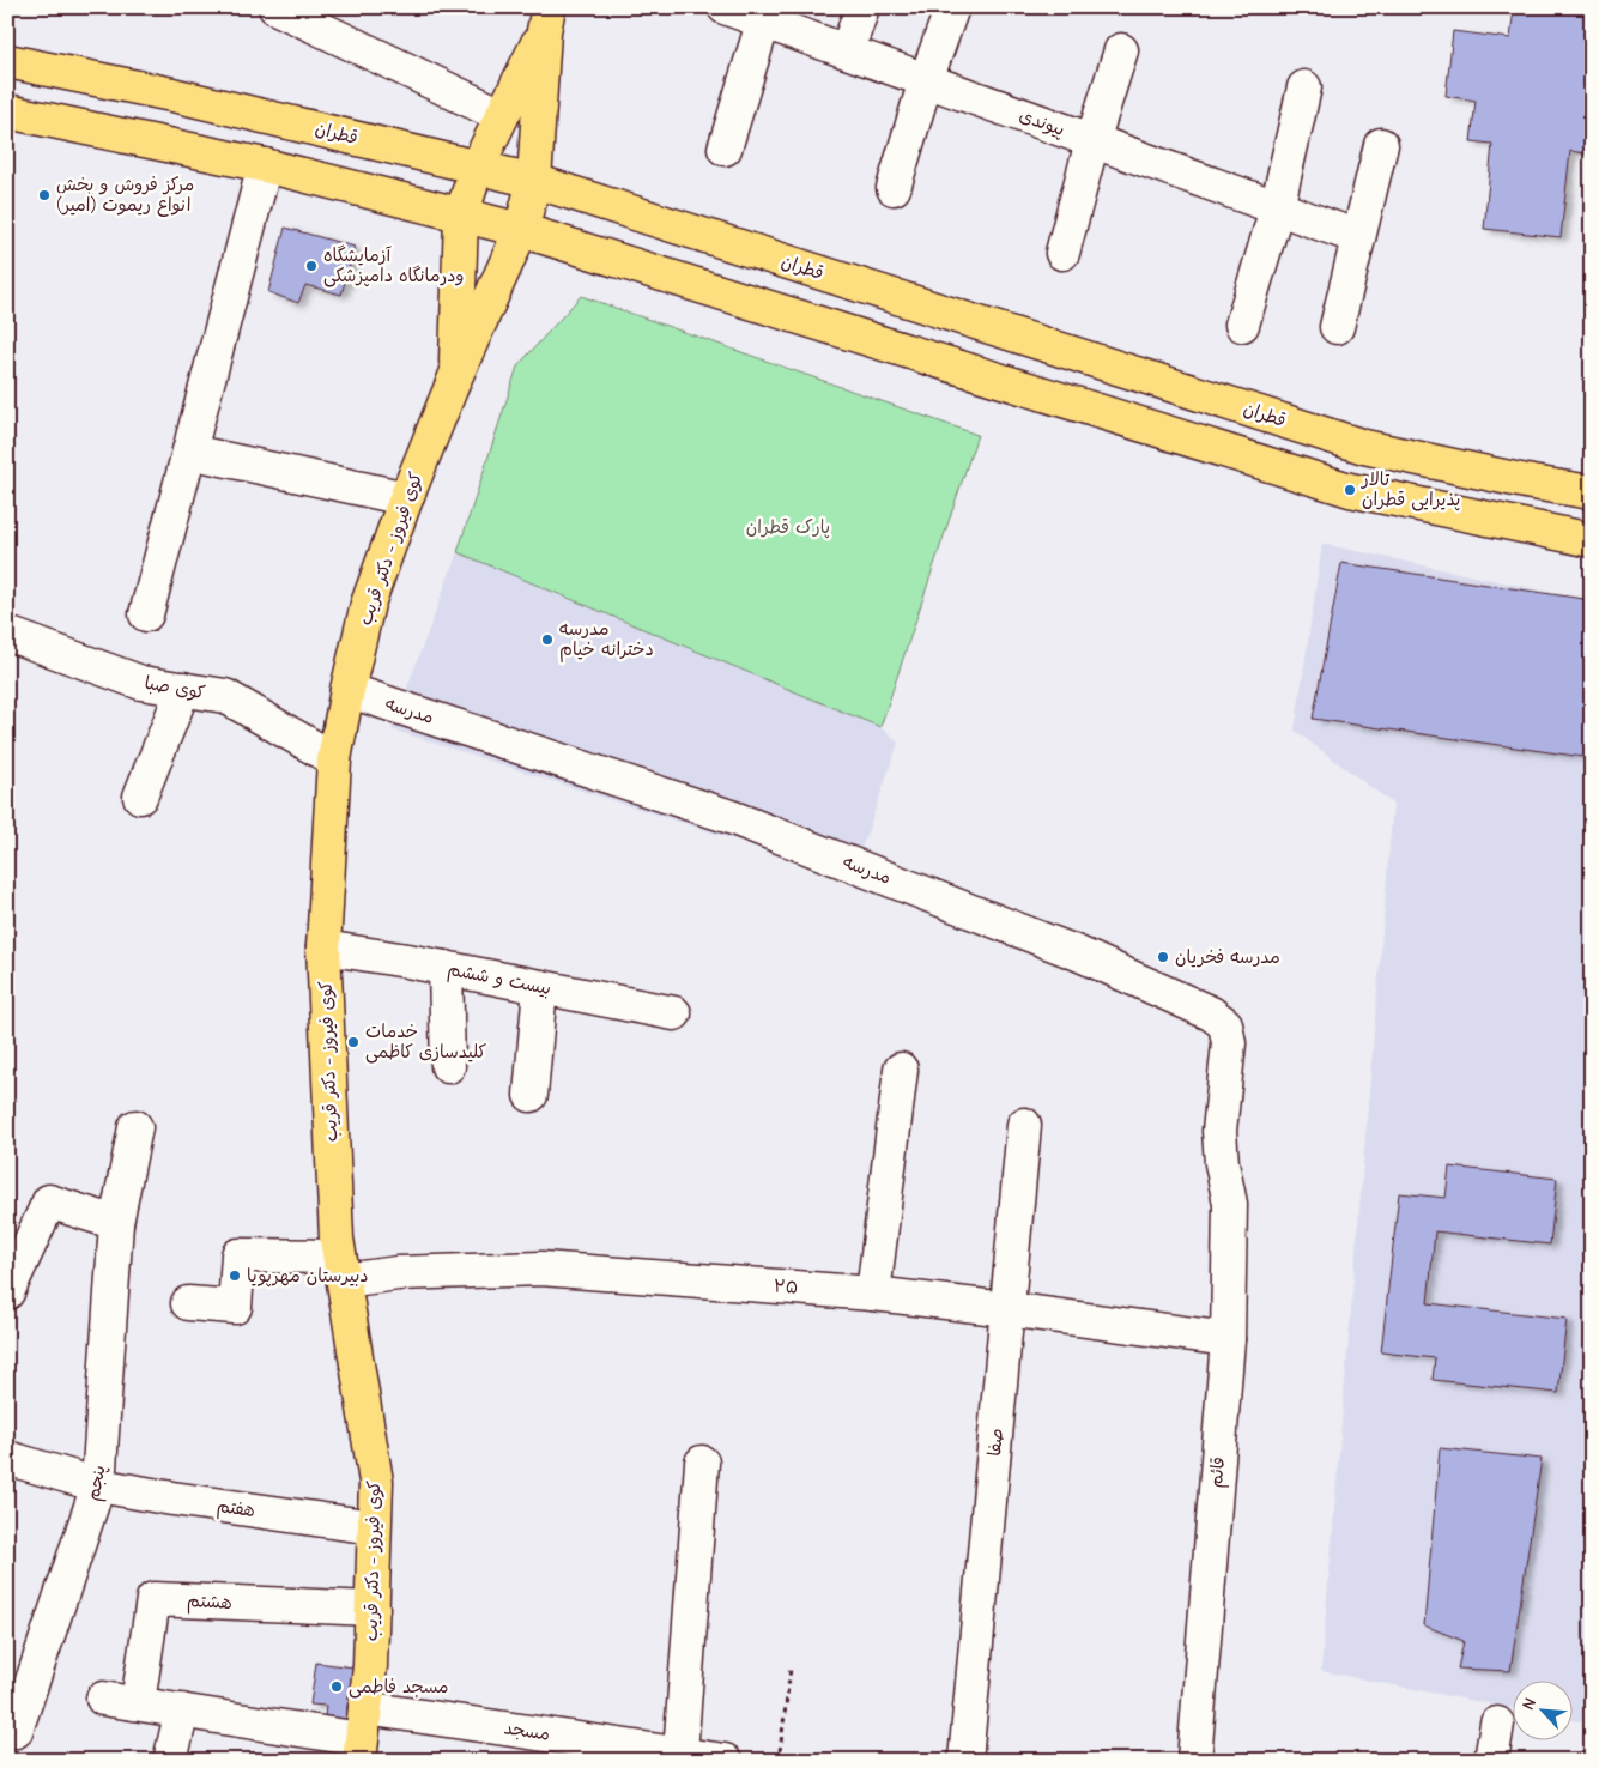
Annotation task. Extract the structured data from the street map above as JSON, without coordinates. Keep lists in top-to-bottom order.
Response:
{
  "streets": {
    "main road": ["قطران", "کوی فیروز - دکتر قریب"],
    "street": [
      "پیوندی",
      "کوی صبا",
      "مدرسه",
      "بیست و ششم",
      "۲۵",
      "صفا",
      "قائم",
      "پنجم",
      "هفتم",
      "هشتم",
      "مسجد"
    ]
  },
  "crossings": [
    ["قطران", "کوی فیروز - دکتر قریب"],
    ["کوی فیروز - دکتر قریب", "کوی صبا"],
    ["کوی فیروز - دکتر قریب", "مدرسه"],
    ["کوی فیروز - دکتر قریب", "بیست و ششم"],
    ["کوی فیروز - دکتر قریب", "۲۵"],
    ["کوی فیروز - دکتر قریب", "هفتم"],
    ["کوی فیروز - دکتر قریب", "هشتم"],
    ["کوی فیروز - دکتر قریب", "مسجد"],
    ["مدرسه", "قائم"],
    ["۲۵", "صفا"],
    ["۲۵", "قائم"],
    ["پنجم", "هفتم"],
    ["هشتم", "مسجد"]
  ],
  "parks": ["پارک قطران"],
  "places": [
    "مرکز فروش و پخش انواع ریموت (امیر)",
    "آزمایشگاه ودرمانگاه دامپزشکی",
    "تالار پذیرایی قطران",
    "مدرسه دخترانه خیام",
    "مدرسه فخریان",
    "خدمات کلیدسازی کاظمی",
    "دبیرستان مهرپویا",
    "مسجد فاطمی"
  ],
  "north": "top left"
}
